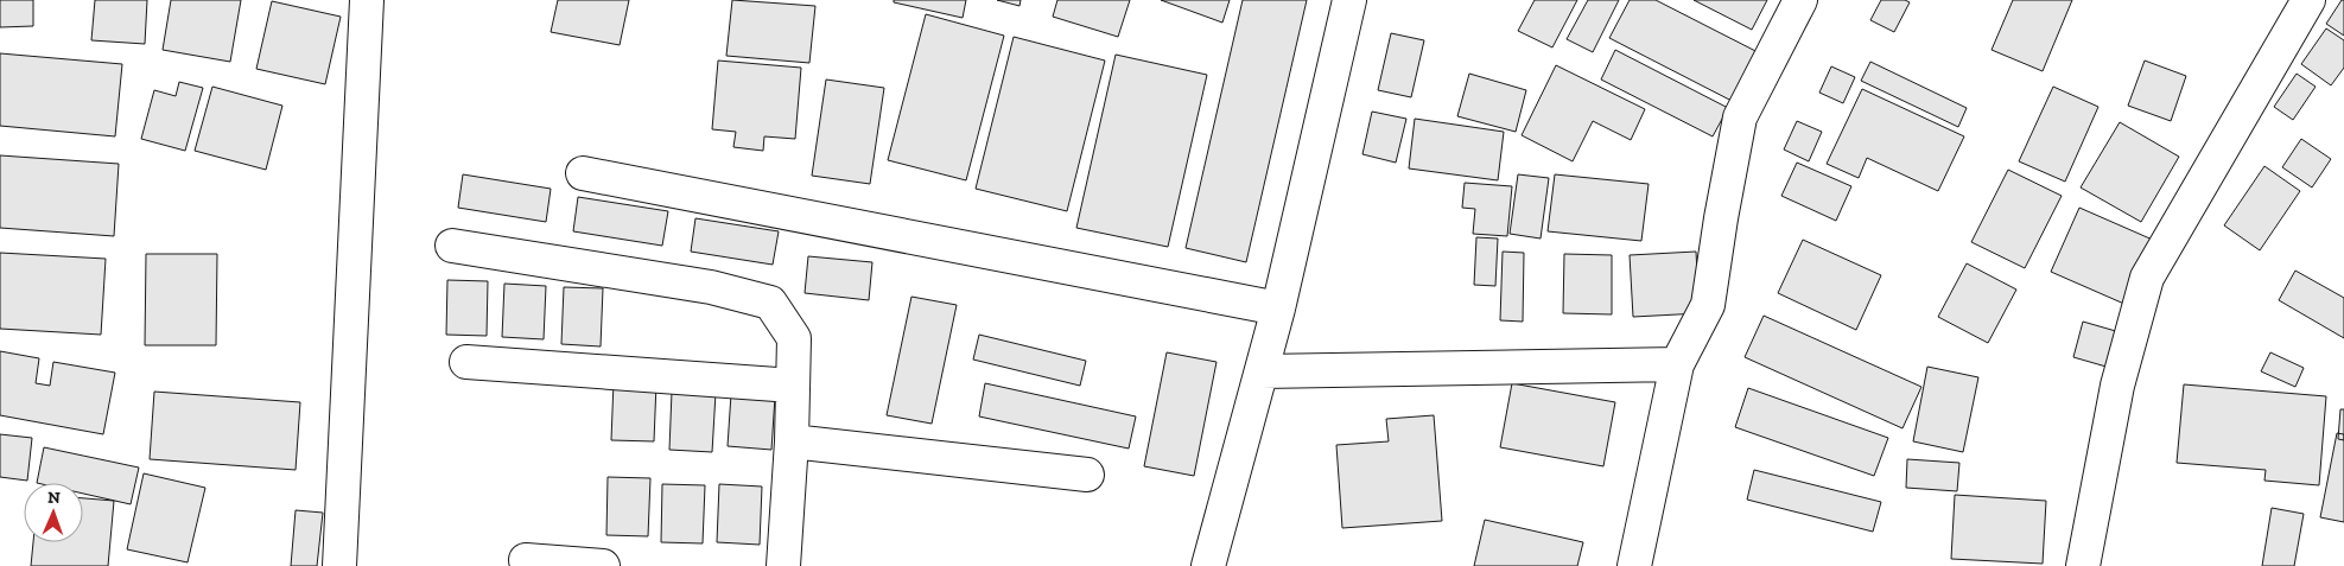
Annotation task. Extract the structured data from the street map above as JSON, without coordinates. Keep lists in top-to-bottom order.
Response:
{
  "north": "top"
}
